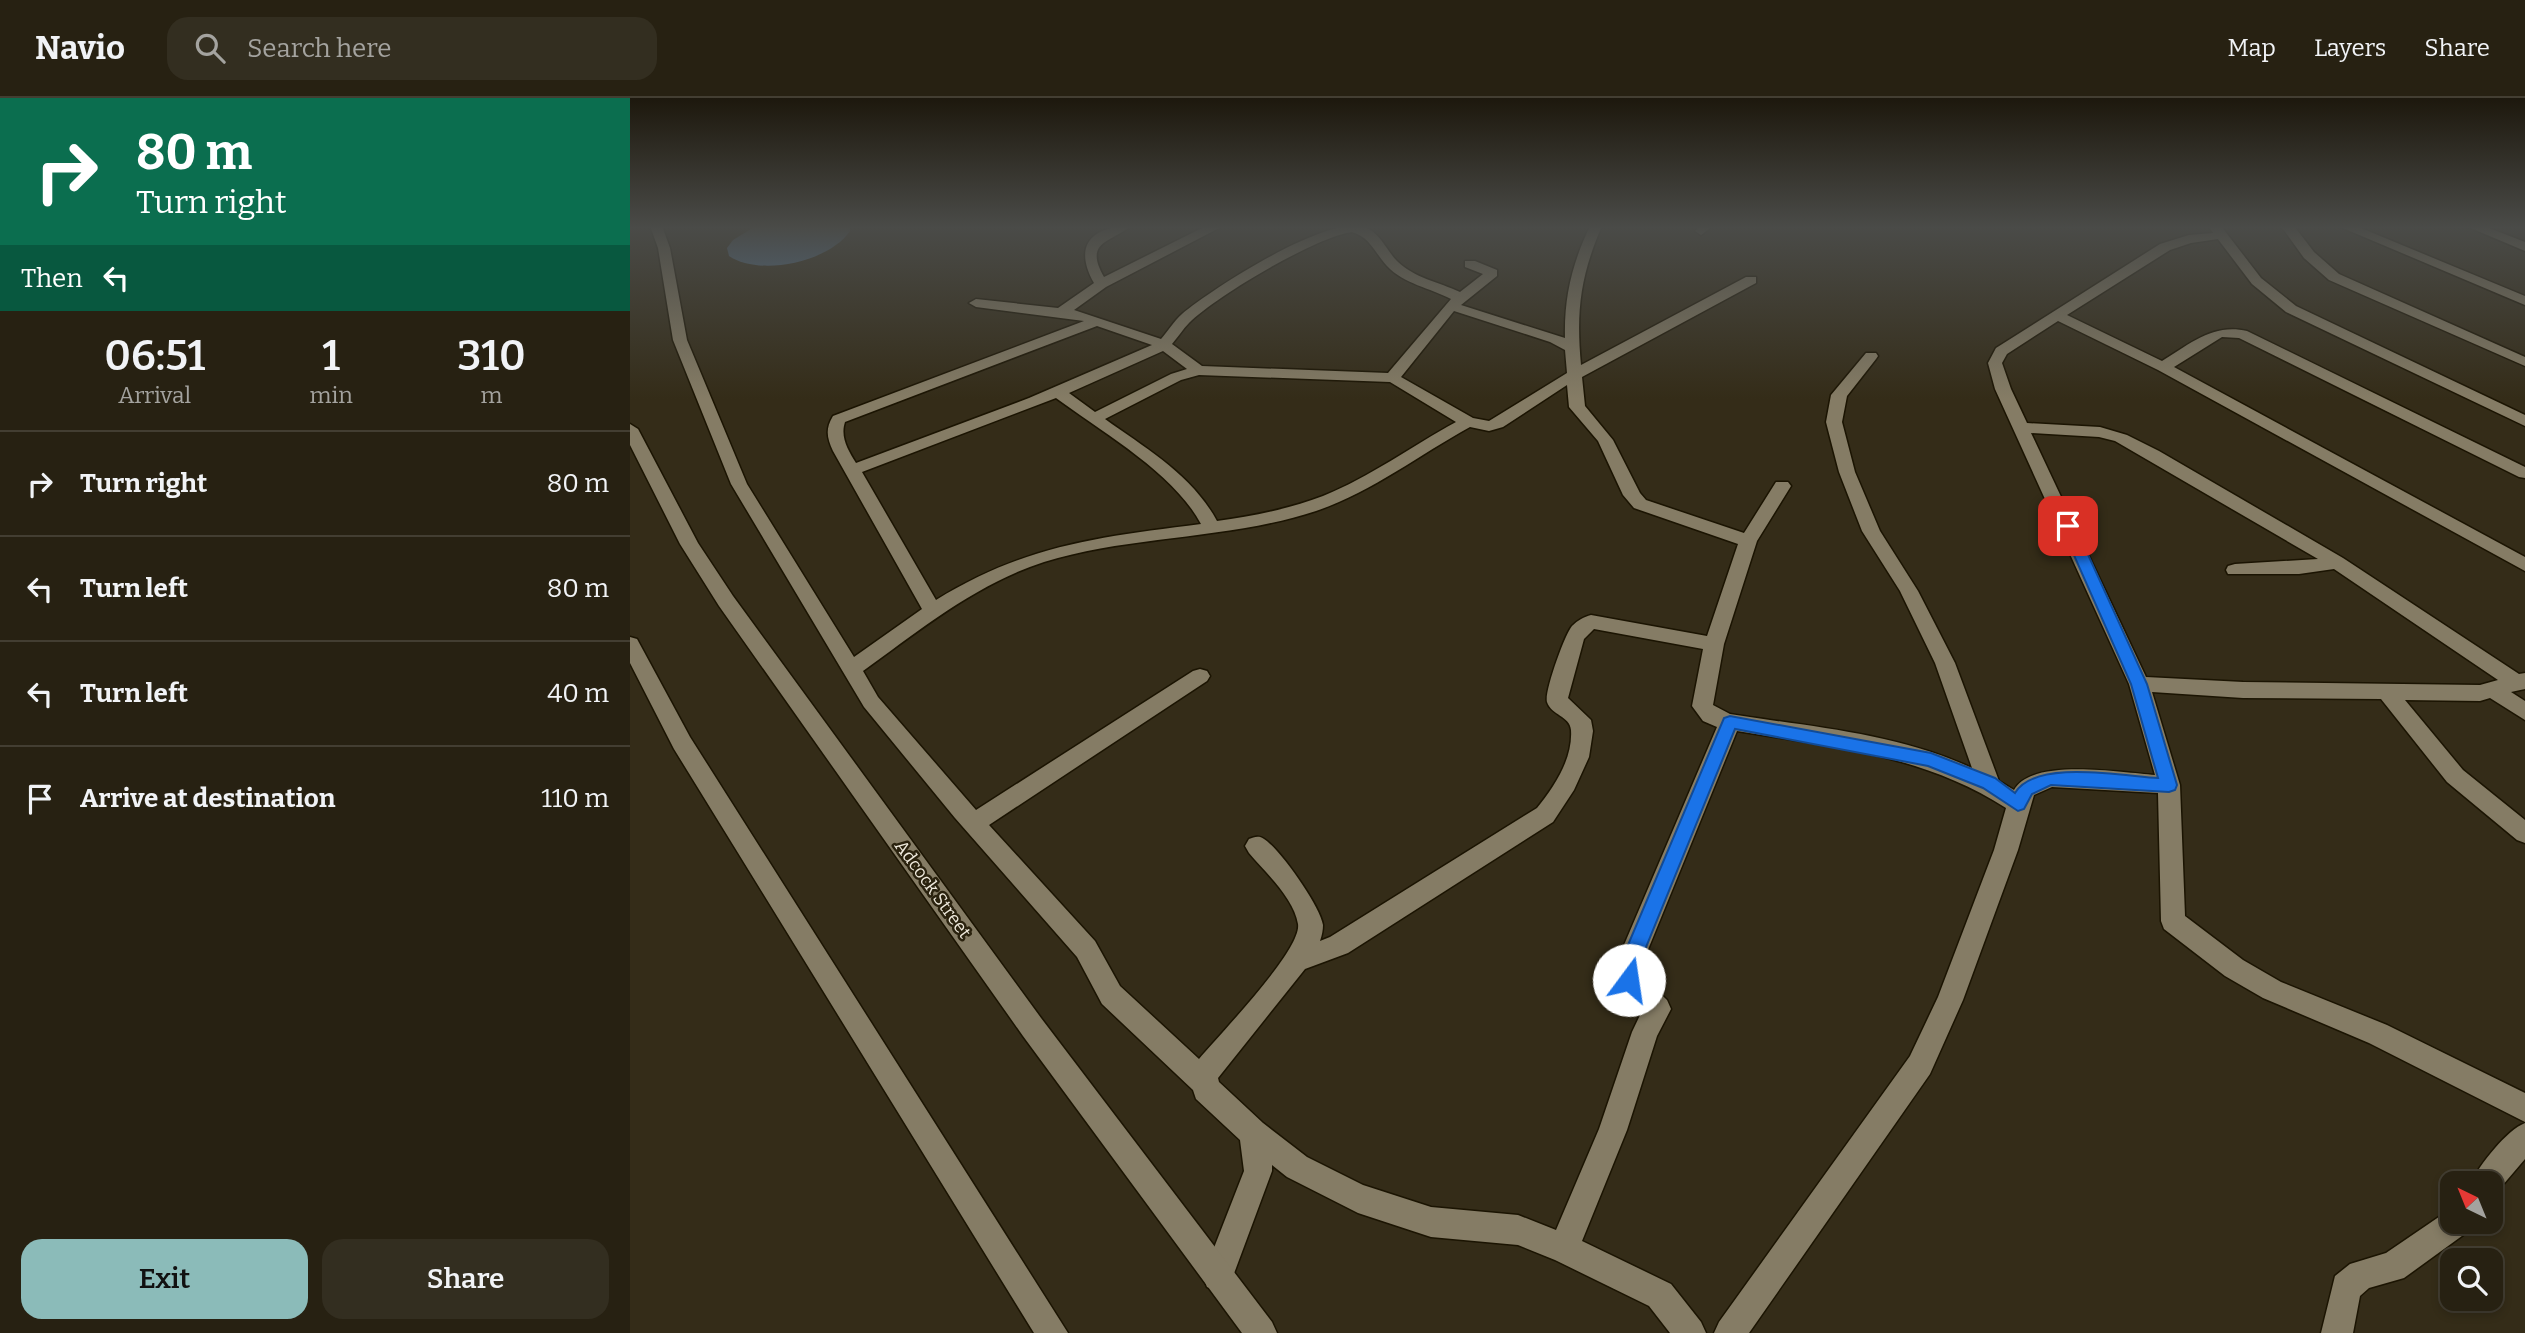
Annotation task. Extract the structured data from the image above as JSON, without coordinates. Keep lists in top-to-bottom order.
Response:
{
  "streets": {
    "street": ["Adcock Street"]
  },
  "north": "top left",
  "page": {
    "header": "Navio",
    "search": "Search here",
    "nav": ["Map", "Layers", "Share"],
    "turn": ["80 m", "Turn right"],
    "then": "Then",
    "eta": [
      "06:51",
      "Arrival",
      "1",
      "min",
      "310",
      "m"
    ],
    "list": [
      {
        "name": "Turn right",
        "value": "80 m"
      },
      {
        "name": "Turn left",
        "value": "80 m"
      },
      {
        "name": "Turn left",
        "value": "40 m"
      },
      {
        "name": "Arrive at destination",
        "value": "110 m"
      }
    ],
    "buttons": ["Exit", "Share"]
  }
}
